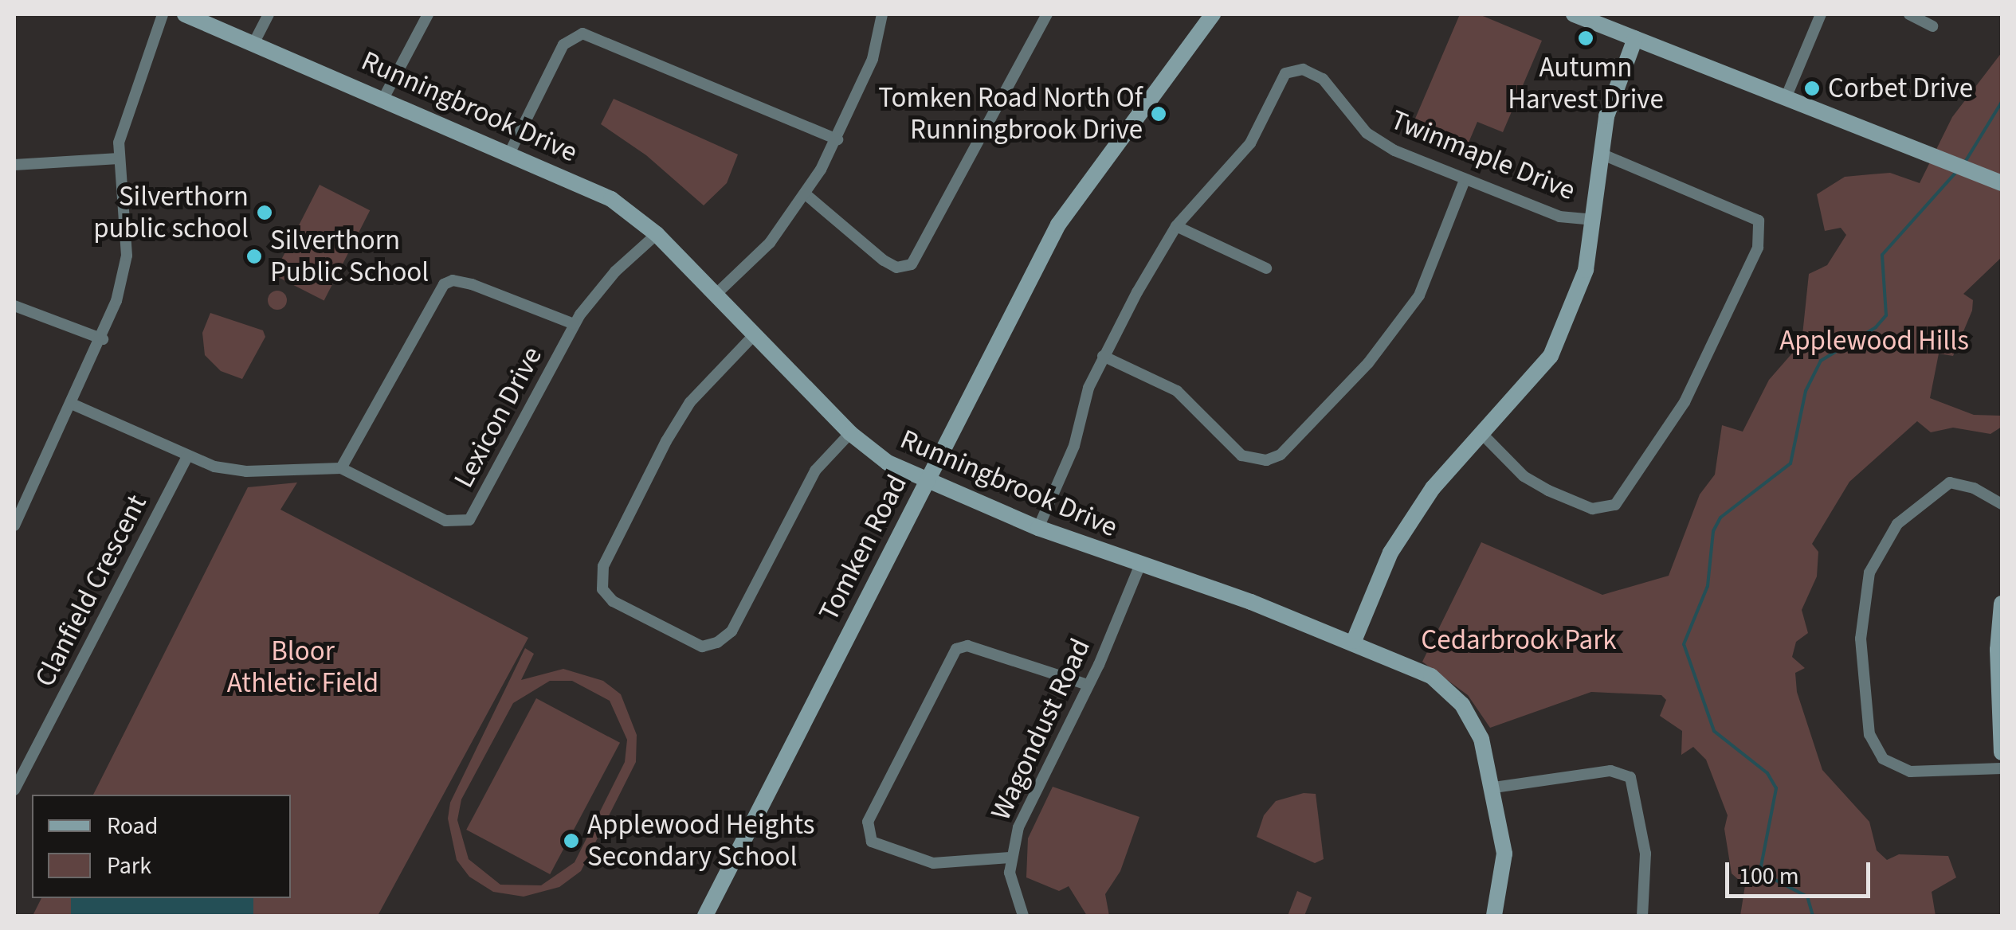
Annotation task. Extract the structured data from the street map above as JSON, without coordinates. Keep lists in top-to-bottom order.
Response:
{
  "streets": {
    "street": [
      "Runningbrook Drive",
      "Twinmaple Drive",
      "Lexicon Drive",
      "Tomken Road",
      "Clanfield Crescent",
      "Wagondust Road"
    ]
  },
  "crossings": [
    ["Runningbrook Drive", "Twinmaple Drive"],
    ["Runningbrook Drive", "Lexicon Drive"],
    ["Runningbrook Drive", "Tomken Road"],
    ["Runningbrook Drive", "Wagondust Road"],
    ["Lexicon Drive", "Clanfield Crescent"]
  ],
  "parks": ["Applewood Hills", "Cedarbrook Park", "Bloor Athletic Field"],
  "places": [
    "Autumn Harvest Drive",
    "Corbet Drive",
    "Tomken Road North Of Runningbrook Drive",
    "Silverthorn public school",
    "Silverthorn Public School",
    "Applewood Heights Secondary School"
  ],
  "legend": ["Road", "Park"],
  "scale_bar": "100 m"
}
